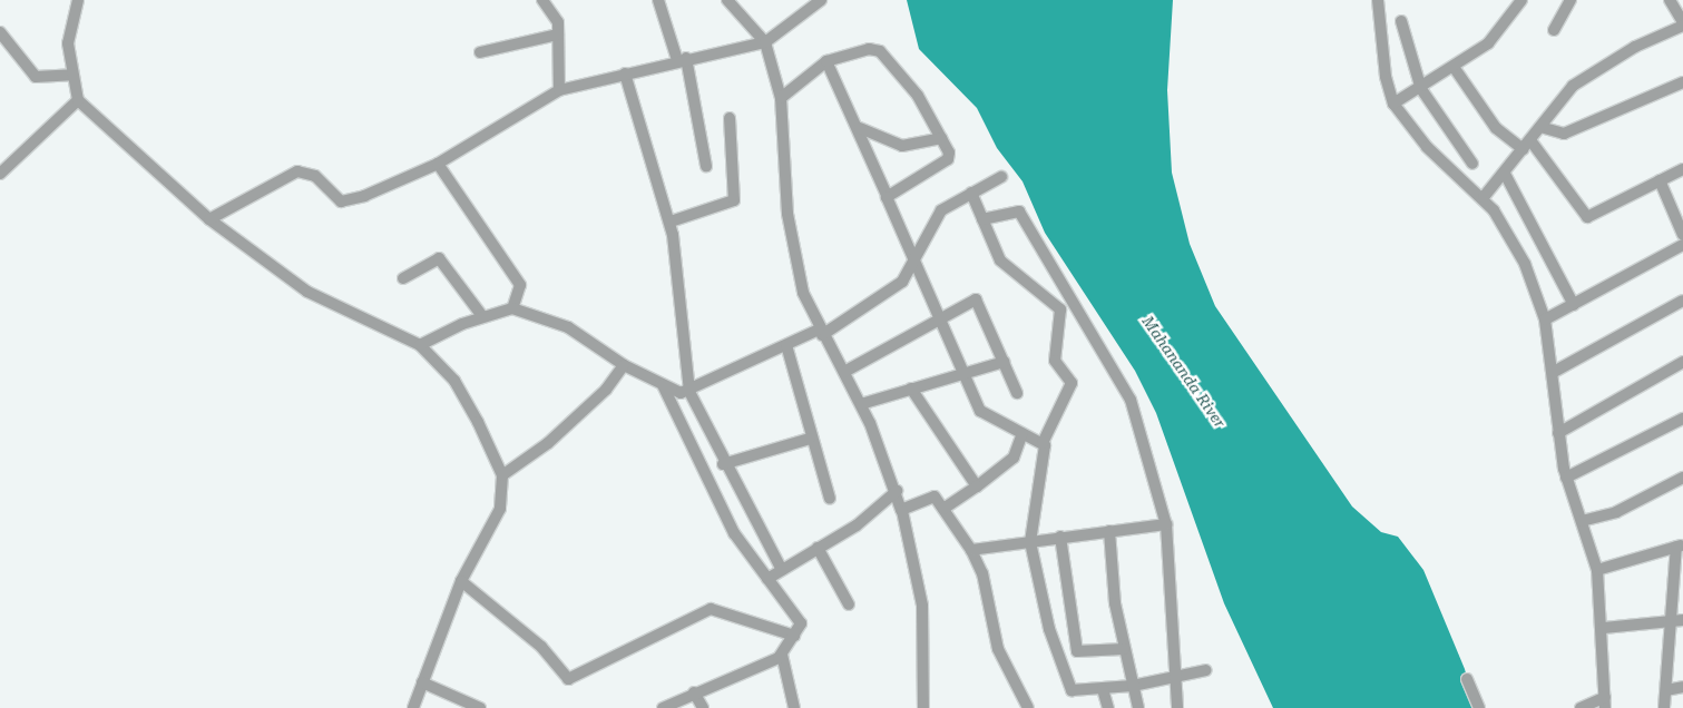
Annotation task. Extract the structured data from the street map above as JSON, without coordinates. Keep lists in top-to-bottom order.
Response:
{
  "water": ["Mahananda River"]
}
